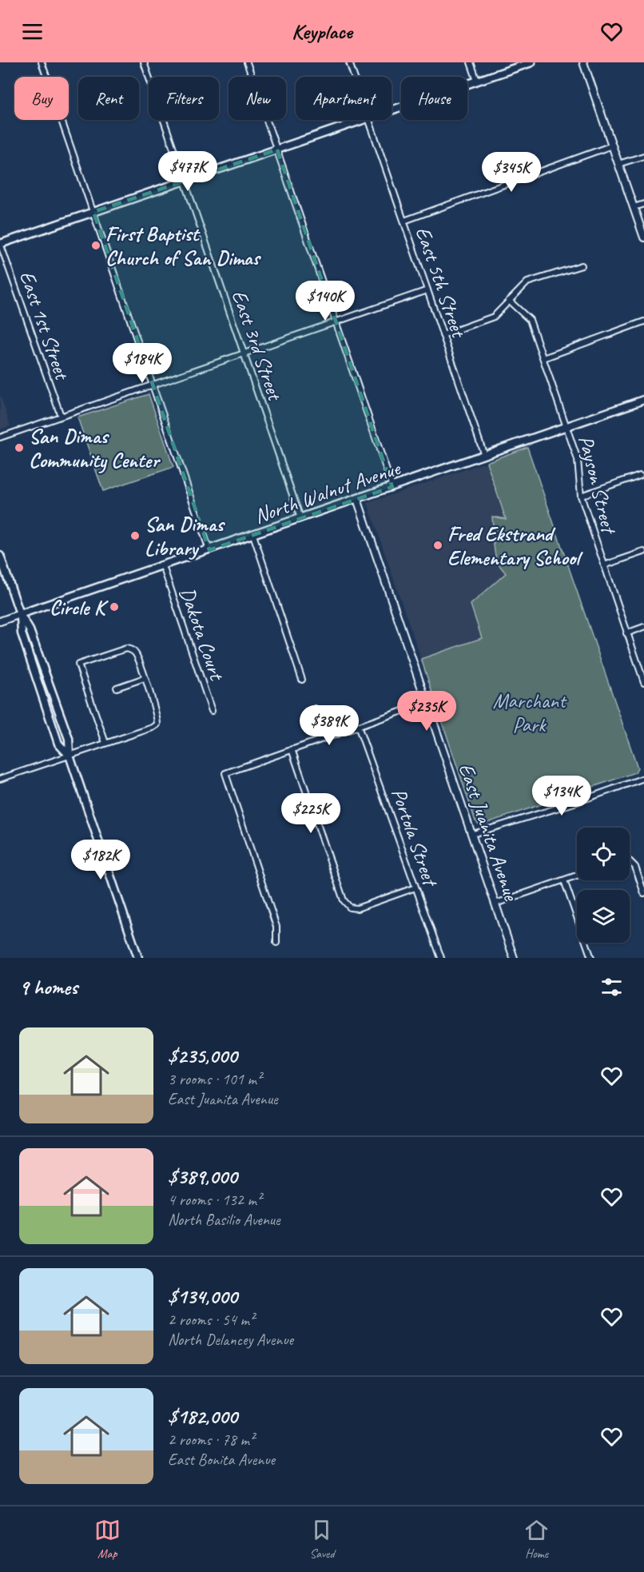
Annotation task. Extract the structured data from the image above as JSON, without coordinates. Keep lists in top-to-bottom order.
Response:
{
  "streets": {
    "main road": ["North Walnut Avenue"],
    "street": [
      "East 5th Street",
      "East 1st Street",
      "East 3rd Street",
      "Payson Street",
      "Dakota Court",
      "East Juanita Avenue",
      "Portola Street"
    ]
  },
  "crossings": [
    ["East 5th Street", "North Walnut Avenue"],
    ["East 3rd Street", "North Walnut Avenue"],
    ["Payson Street", "North Walnut Avenue"],
    ["North Walnut Avenue", "Dakota Court"],
    ["North Walnut Avenue", "East Juanita Avenue"]
  ],
  "parks": ["Marchant Park"],
  "places": [
    "First Baptist Church of San Dimas",
    "San Dimas Community Center",
    "San Dimas Library",
    "Fred Ekstrand Elementary School",
    "Circle K"
  ],
  "page": {
    "header": "Keyplace",
    "chip": [
      "Buy",
      "Rent",
      "Filters",
      "New",
      "Apartment",
      "House"
    ],
    "price": [
      "$477K",
      "$345K",
      "$140K",
      "$184K",
      "$235K",
      "$389K",
      "$134K",
      "$225K",
      "$182K"
    ],
    "heading": "9 homes",
    "list": [
      {
        "name": "$235,000",
        "note": "3 rooms · 101 m² · East Juanita Avenue"
      },
      {
        "name": "$389,000",
        "note": "4 rooms · 132 m² · North Basilio Avenue"
      },
      {
        "name": "$134,000",
        "note": "2 rooms · 54 m² · North Delancey Avenue"
      },
      {
        "name": "$182,000",
        "note": "2 rooms · 78 m² · East Bonita Avenue"
      }
    ],
    "tabs": ["Map", "Saved", "Home"]
  }
}
